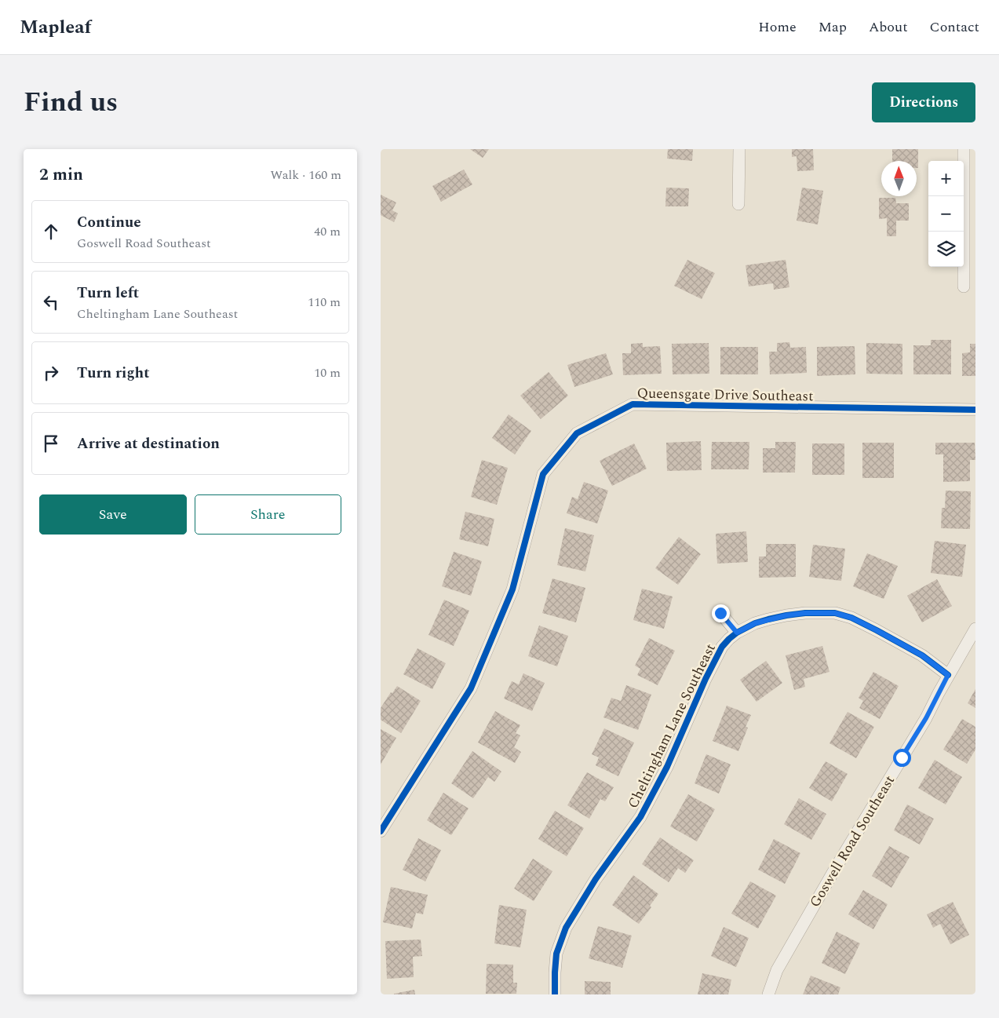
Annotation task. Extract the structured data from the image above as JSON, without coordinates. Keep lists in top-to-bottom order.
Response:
{
  "streets": {
    "street": ["Queensgate Drive Southeast", "Cheltingham Lane Southeast", "Goswell Road Southeast"]
  },
  "crossings": [
    ["Cheltingham Lane Southeast", "Goswell Road Southeast"]
  ],
  "north": "top",
  "page": {
    "header": "Mapleaf",
    "nav": [
      "Home",
      "Map",
      "About",
      "Contact"
    ],
    "title": "Find us",
    "buttons": [
      "Directions",
      ["Save", "Share"]
    ],
    "heading": ["2 min", "Walk · 160 m"],
    "map_buttons": ["+", "−"],
    "list": [
      ["Continue", "Goswell Road Southeast", "40 m"],
      ["Turn left", "Cheltingham Lane Southeast", "110 m"],
      ["Turn right", "10 m"],
      "Arrive at destination"
    ]
  }
}
